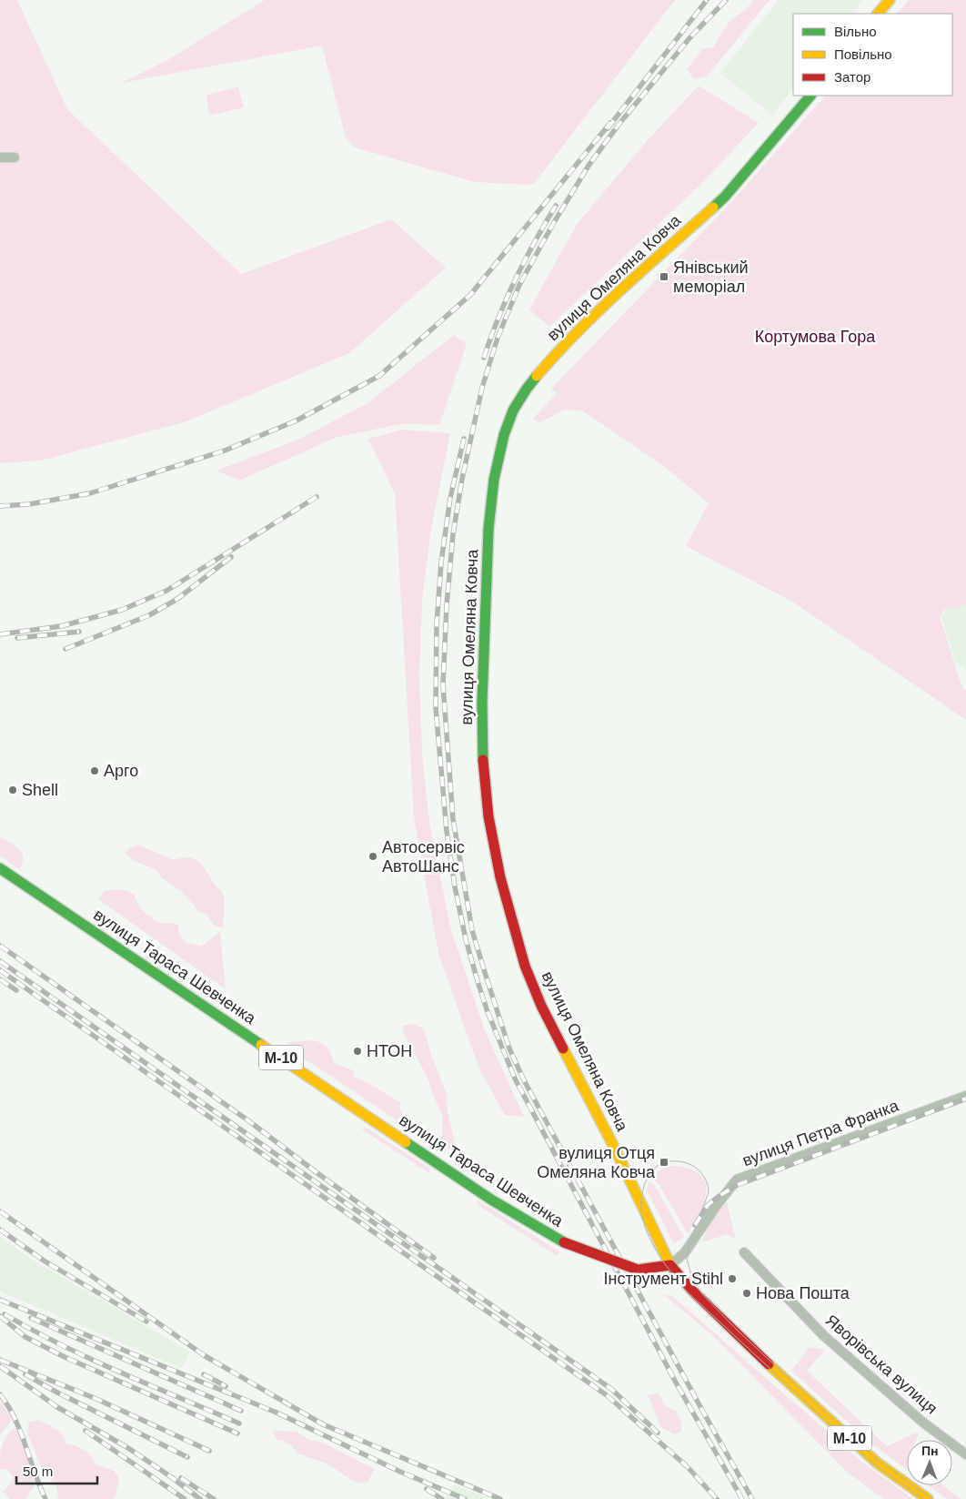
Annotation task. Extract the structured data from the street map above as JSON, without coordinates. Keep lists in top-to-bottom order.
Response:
{
  "streets": {
    "main road": ["вулиця Омеляна Ковча", "вулиця Тараса Шевченка", "М-10"],
    "street": ["вулиця Петра Франка", "Яворівська вулиця"]
  },
  "crossings": [
    ["вулиця Омеляна Ковча", "вулиця Тараса Шевченка"],
    ["вулиця Омеляна Ковча", "М-10"],
    ["вулиця Омеляна Ковча", "вулиця Петра Франка"],
    ["вулиця Тараса Шевченка", "М-10"],
    ["вулиця Тараса Шевченка", "вулиця Петра Франка"],
    ["М-10", "вулиця Петра Франка"]
  ],
  "parks": ["Кортумова Гора"],
  "places": {
    "transit": ["Янівський меморіал", "вулиця Отця Омеляна Ковча"],
    "other": [
      "Арго",
      "Shell",
      "Автосервіс АвтоШанс",
      "НТОН",
      "Інструмент Stihl",
      "Нова Пошта"
    ]
  },
  "legend": ["Вільно", "Повільно", "Затор"],
  "scale_bar": "50 m",
  "north": "top"
}
